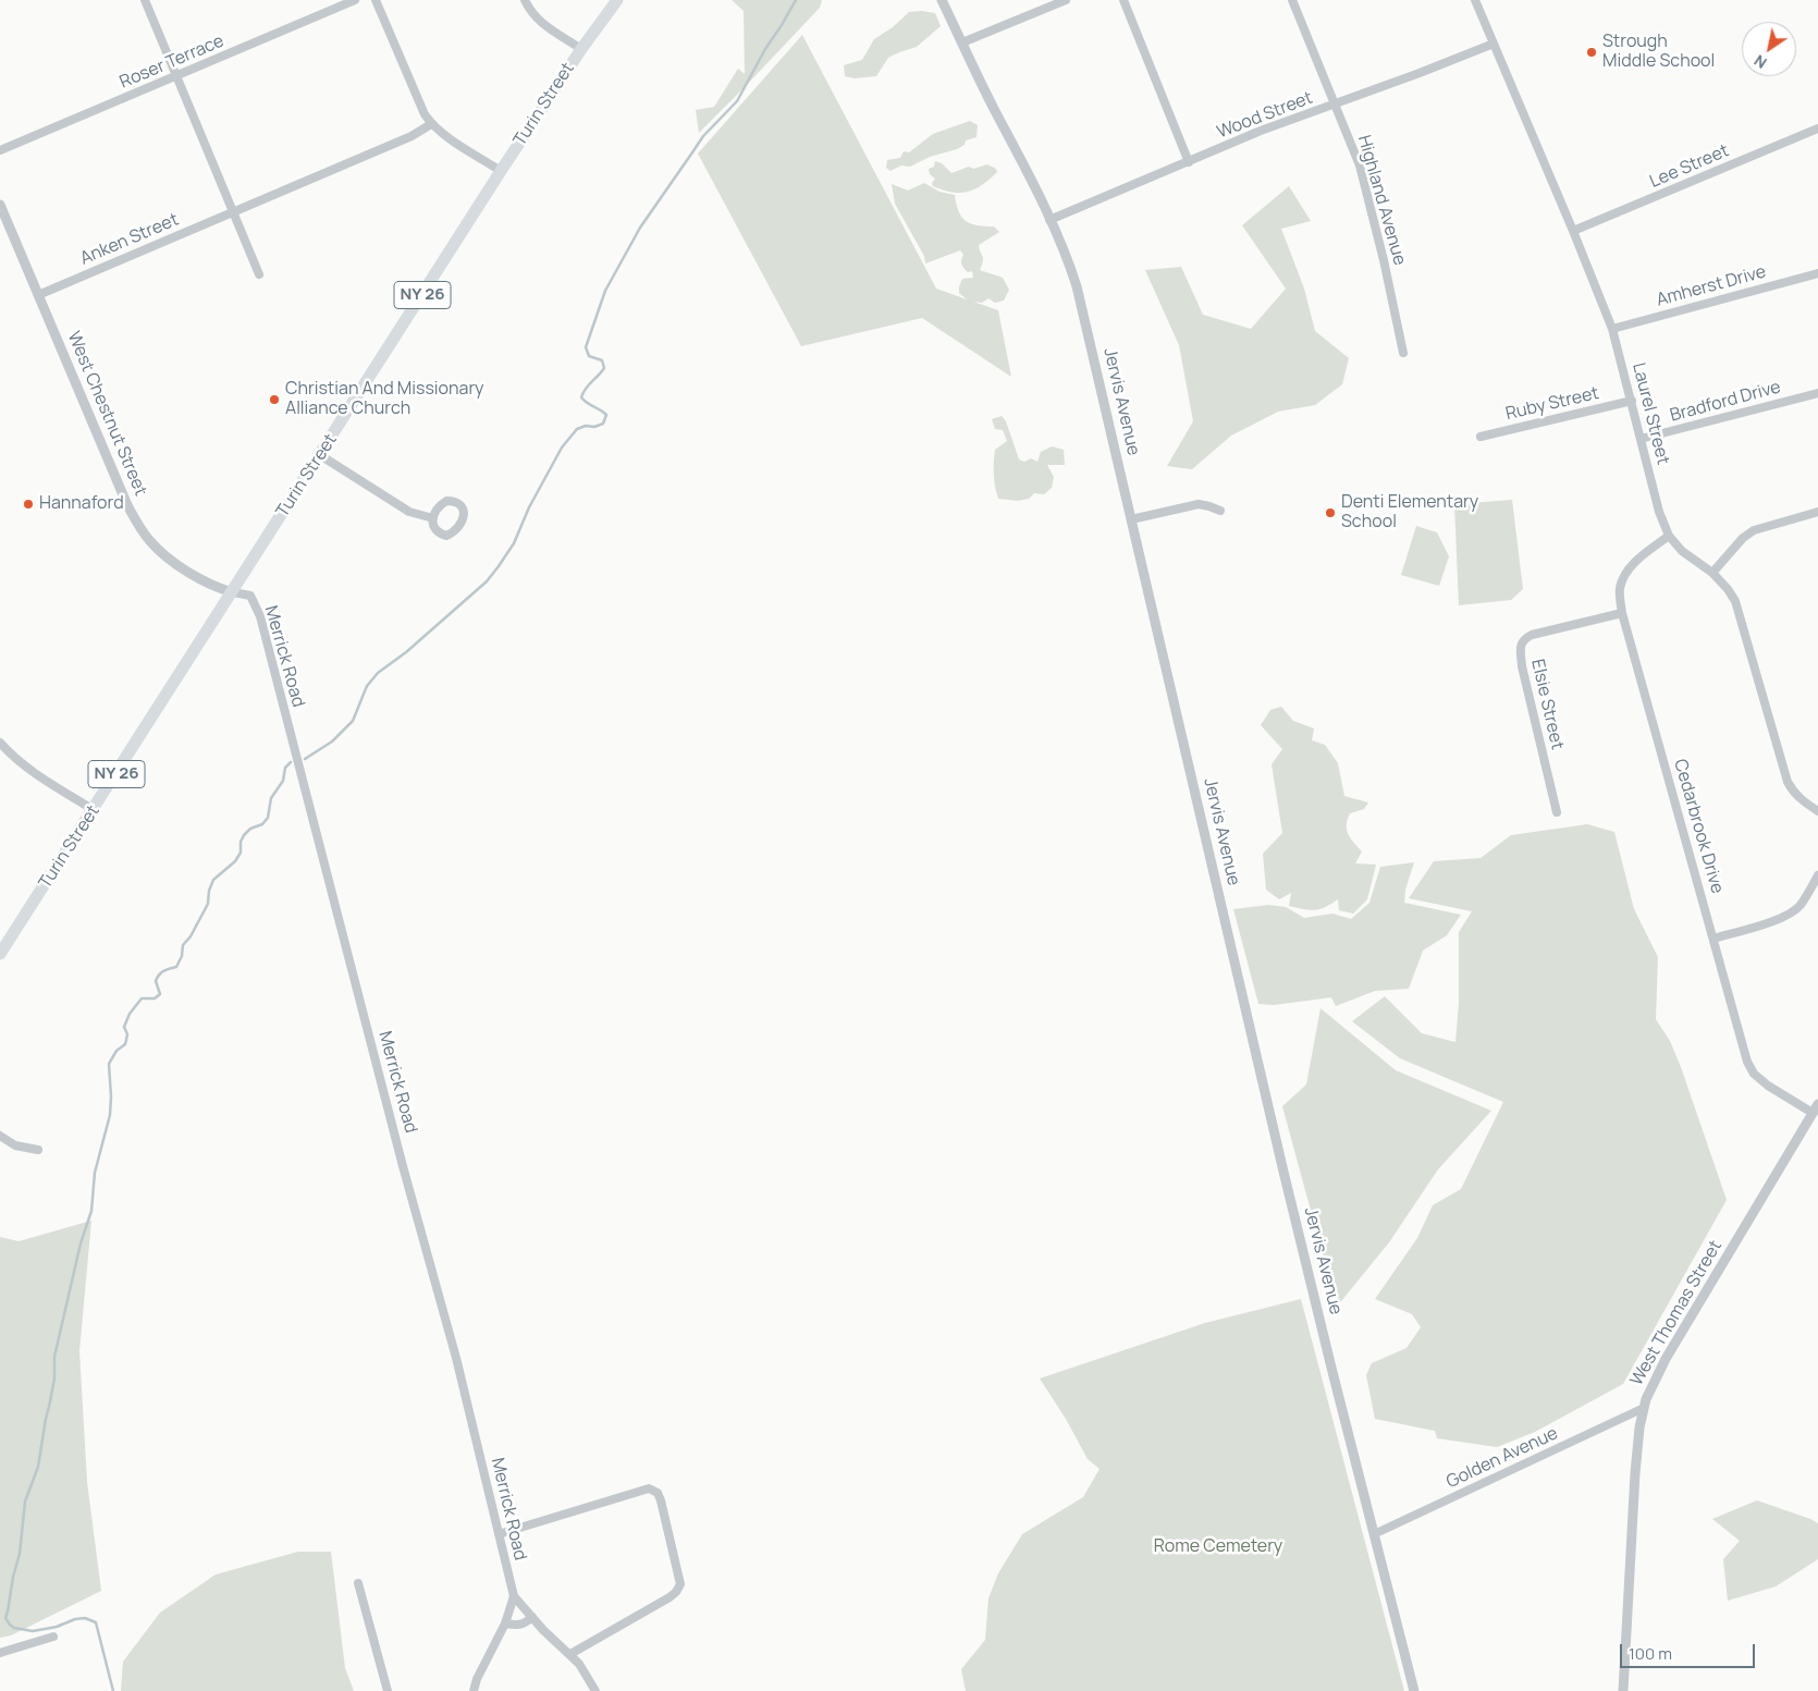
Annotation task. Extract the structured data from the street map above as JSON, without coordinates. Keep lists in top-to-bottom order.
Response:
{
  "streets": {
    "main road": ["Turin Street", "NY 26"],
    "street": [
      "Roser Terrace",
      "Wood Street",
      "Lee Street",
      "Highland Avenue",
      "Anken Street",
      "Amherst Drive",
      "Jervis Avenue",
      "Bradford Drive",
      "Ruby Street",
      "West Chestnut Street",
      "Laurel Street",
      "Merrick Road",
      "Elsie Street",
      "Cedarbrook Drive",
      "West Thomas Street",
      "Golden Avenue"
    ]
  },
  "crossings": [
    ["Turin Street", "West Chestnut Street"],
    ["Turin Street", "Merrick Road"],
    ["Wood Street", "Highland Avenue"],
    ["Wood Street", "Jervis Avenue"],
    ["Wood Street", "Laurel Street"],
    ["Lee Street", "Laurel Street"],
    ["Anken Street", "West Chestnut Street"],
    ["Amherst Drive", "Laurel Street"],
    ["Jervis Avenue", "Golden Avenue"],
    ["Bradford Drive", "Laurel Street"],
    ["Ruby Street", "Laurel Street"],
    ["West Chestnut Street", "Merrick Road"],
    ["Laurel Street", "Cedarbrook Drive"],
    ["Elsie Street", "Cedarbrook Drive"],
    ["Cedarbrook Drive", "West Thomas Street"],
    ["West Thomas Street", "Golden Avenue"]
  ],
  "parks": ["Rome Cemetery"],
  "places": [
    "Strough Middle School",
    "Christian And Missionary Alliance Church",
    "Hannaford",
    "Denti Elementary School"
  ],
  "scale_bar": "100 m",
  "north": "bottom left"
}
